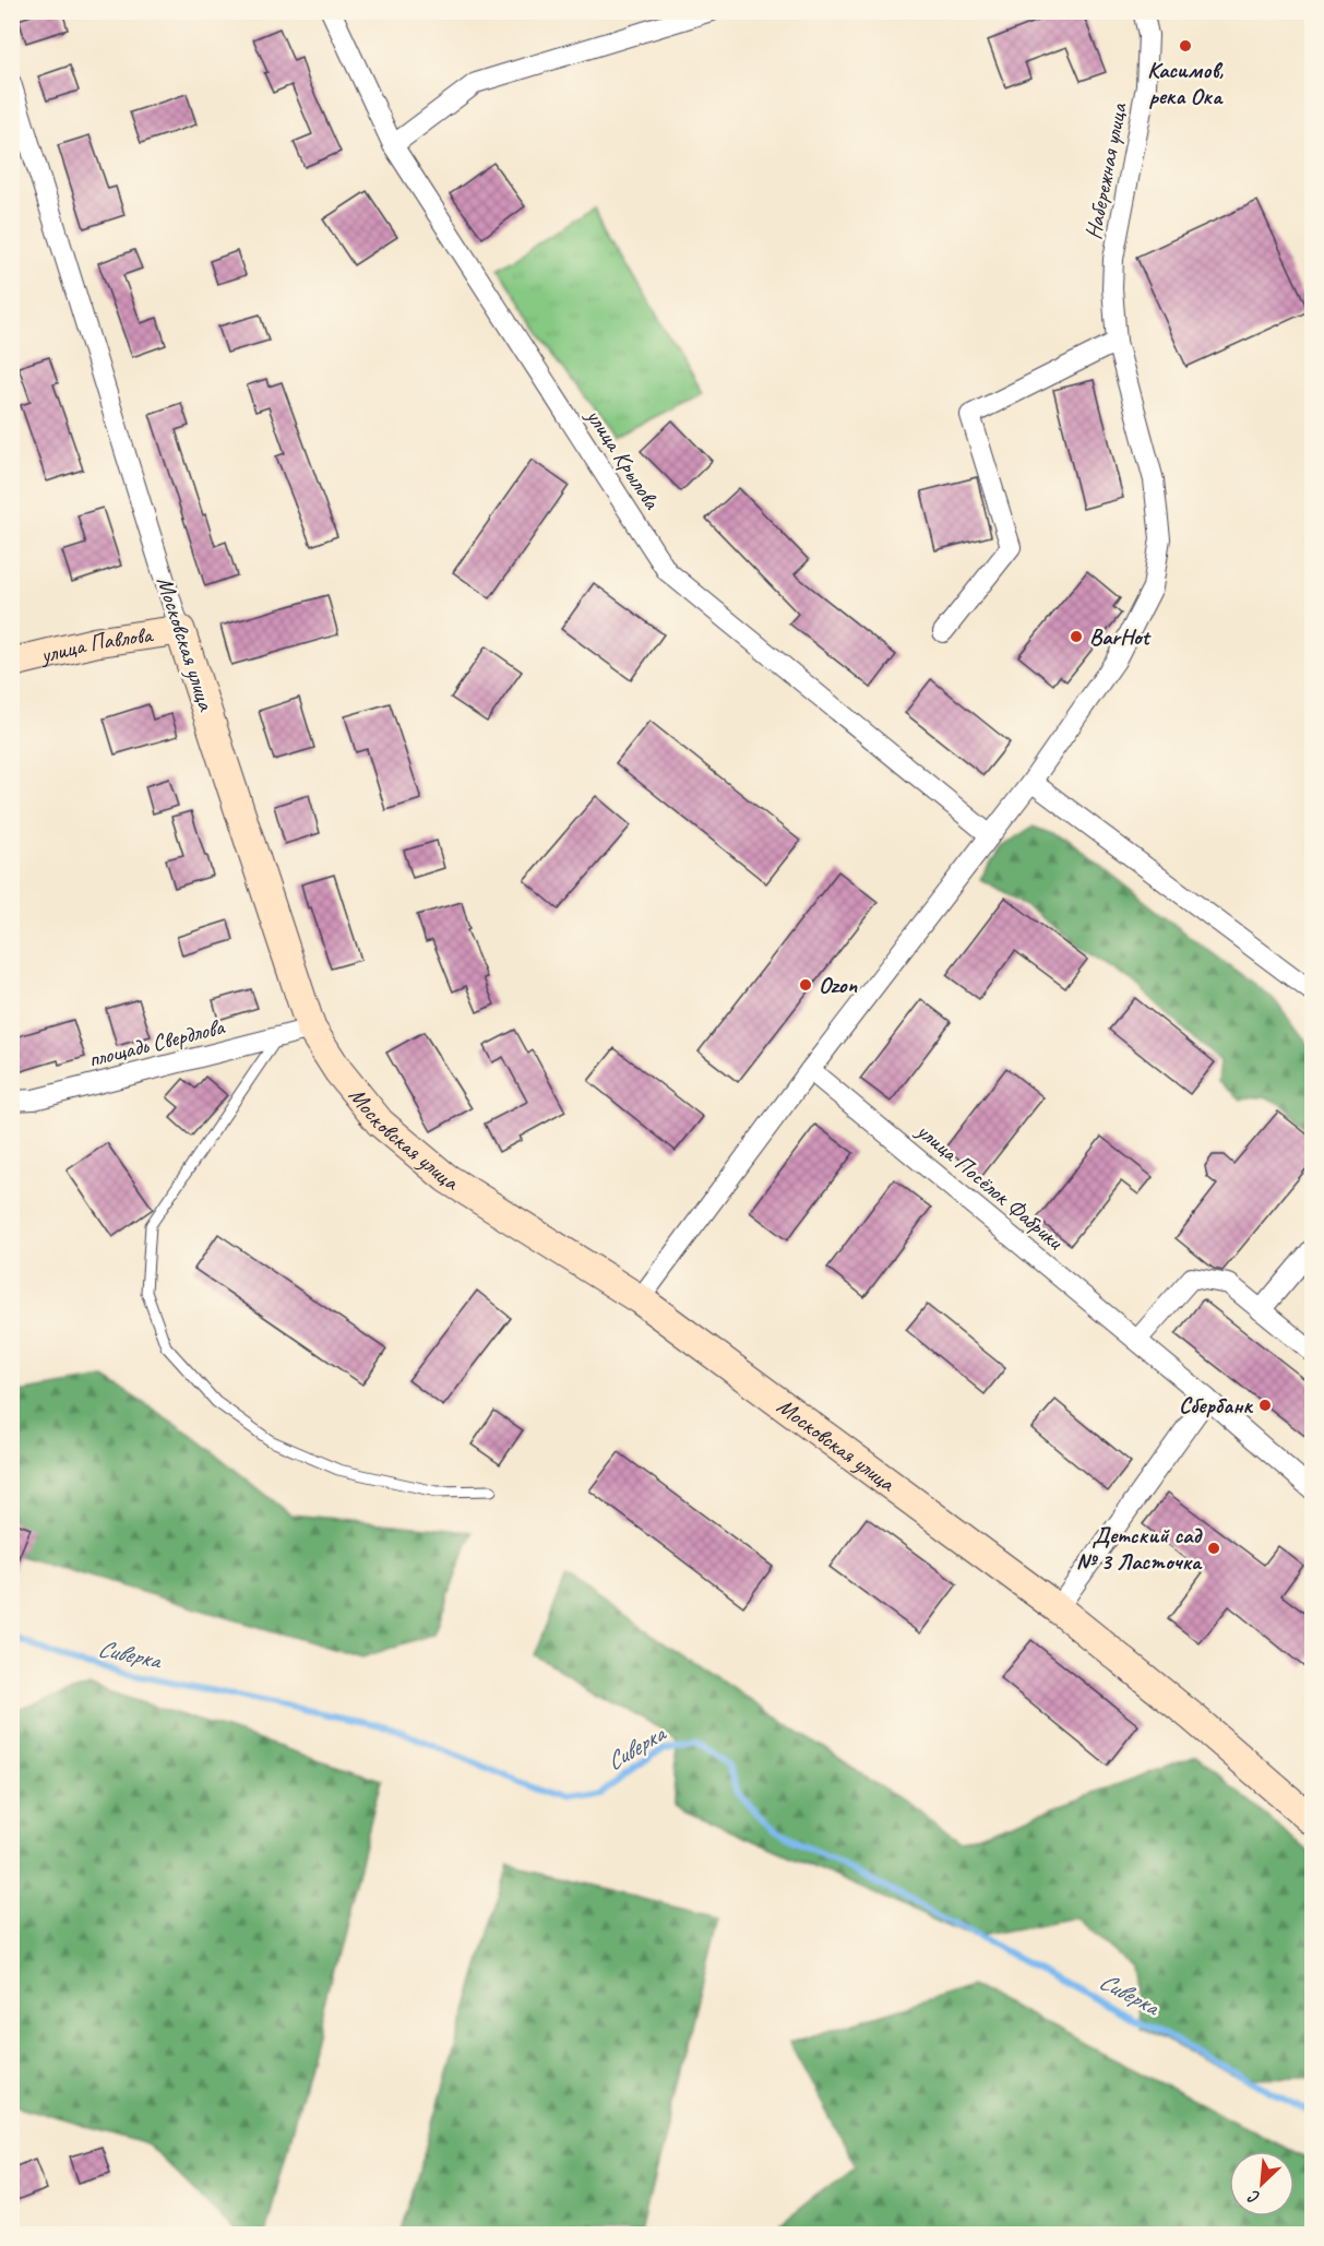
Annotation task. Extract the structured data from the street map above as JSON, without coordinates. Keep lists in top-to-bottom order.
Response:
{
  "streets": {
    "main road": ["Московская улица", "улица Павлова"],
    "street": [
      "Набережная улица",
      "улица Крылова",
      "площадь Свердлова",
      "улица Посёлок Фабрики"
    ]
  },
  "crossings": [
    ["Московская улица", "улица Павлова"],
    ["Московская улица", "площадь Свердлова"]
  ],
  "water": ["Сиверка"],
  "places": [
    "Касимов, река Ока",
    "BarHot",
    "Ozon",
    "Сбербанк",
    "Детский сад № 3 Ласточка"
  ],
  "north": "bottom left"
}
